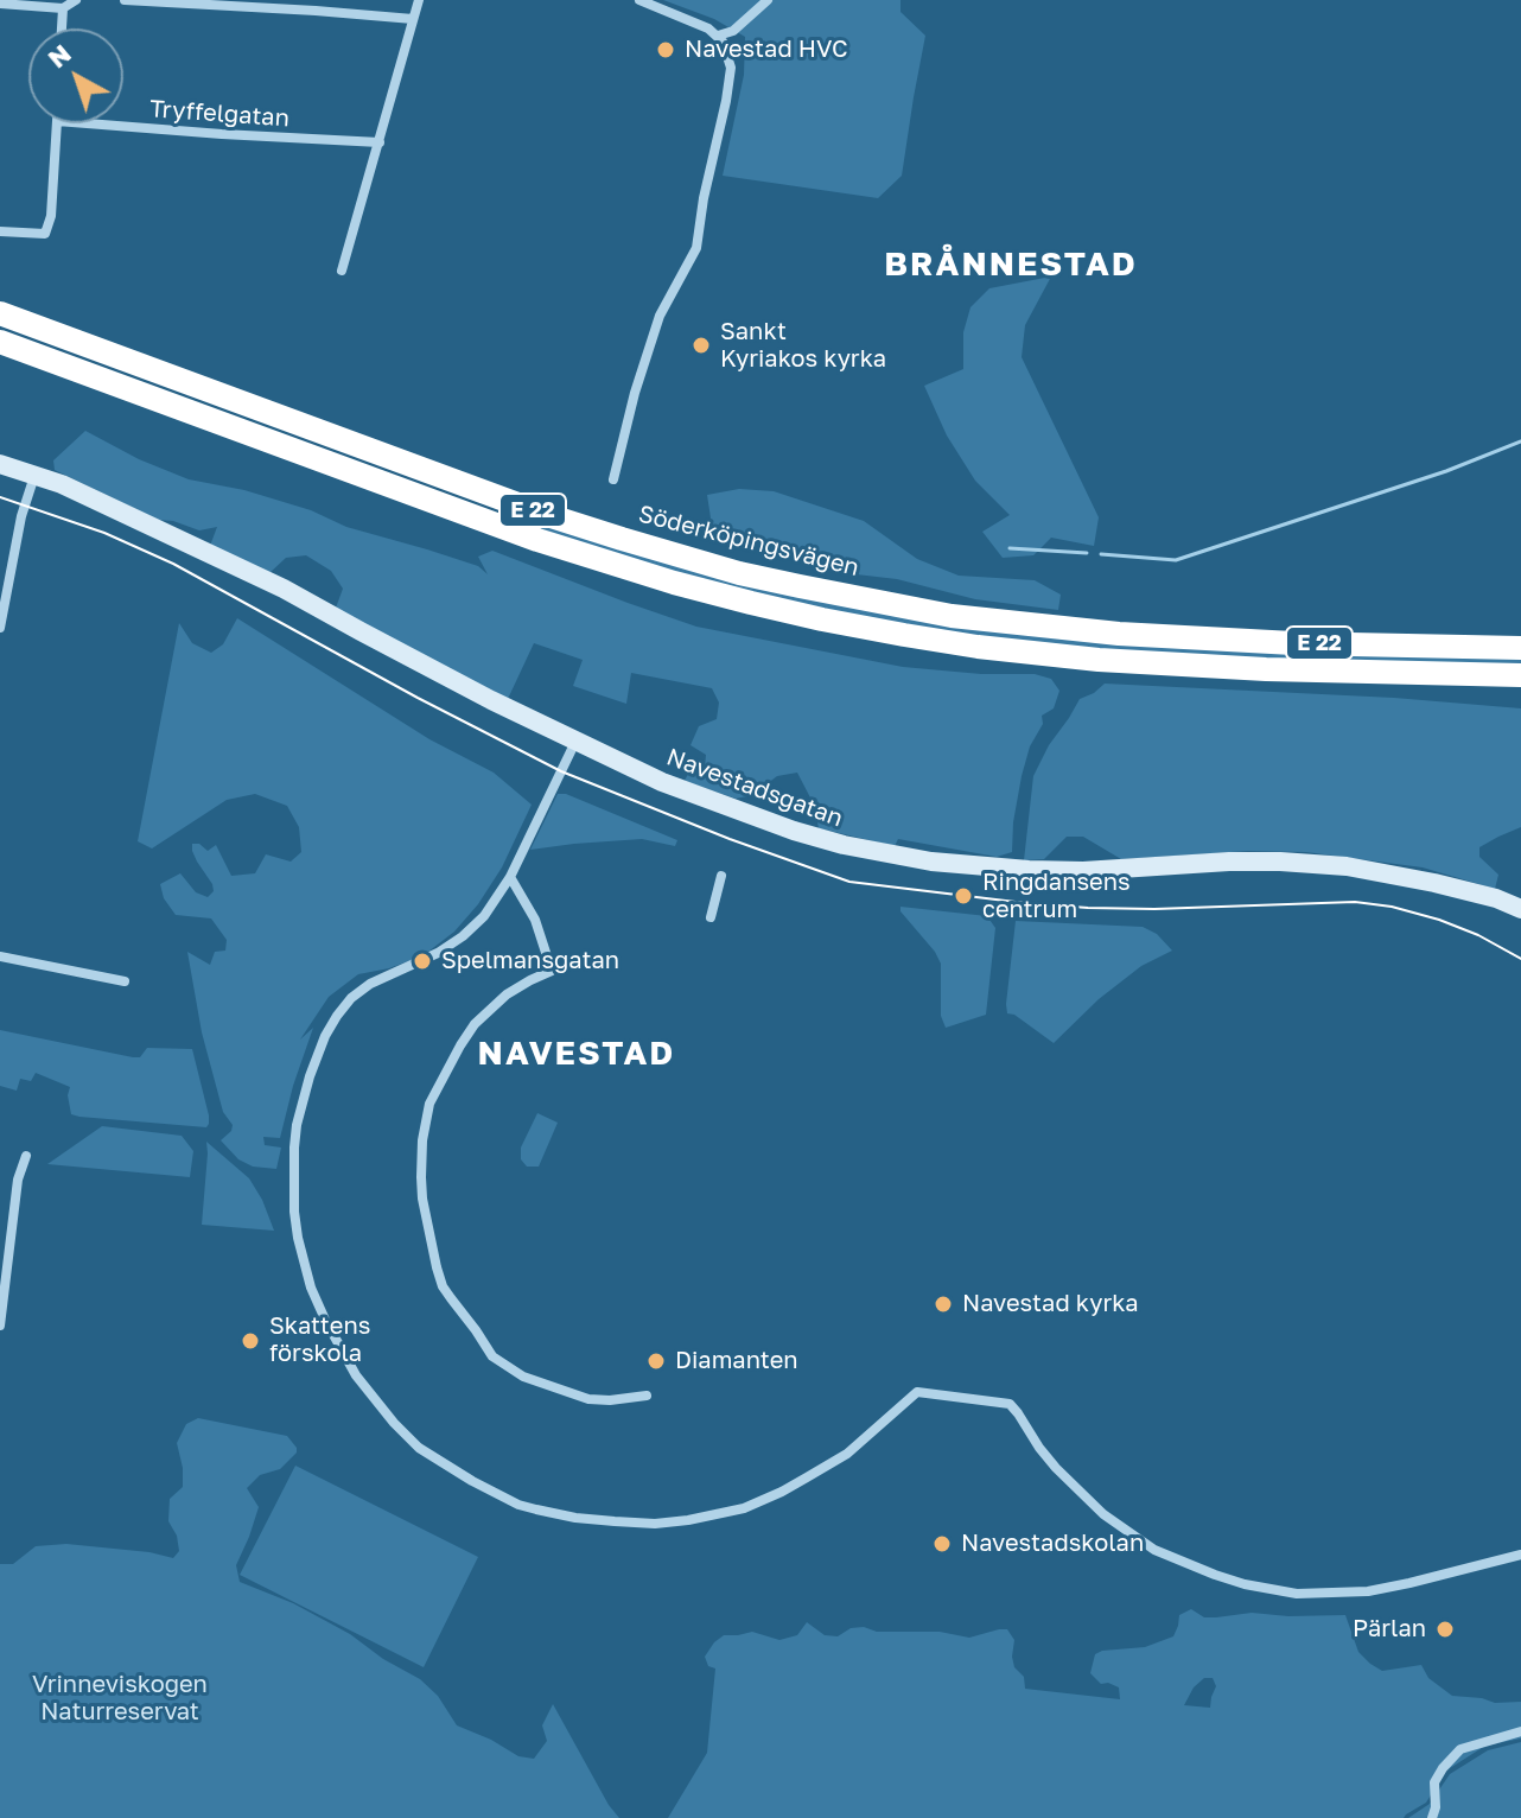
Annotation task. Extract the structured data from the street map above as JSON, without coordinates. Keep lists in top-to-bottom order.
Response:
{
  "streets": {
    "highway": ["E 22", "Söderköpingsvägen"],
    "street": ["Tryffelgatan", "Navestadsgatan"]
  },
  "districts": ["BRÅNNESTAD", "NAVESTAD"],
  "parks": ["Vrinneviskogen Naturreservat"],
  "places": [
    "Navestad HVC",
    "Sankt Kyriakos kyrka",
    "Ringdansens centrum",
    "Spelmansgatan",
    "Navestad kyrka",
    "Skattens förskola",
    "Diamanten",
    "Navestadskolan",
    "Pärlan"
  ],
  "north": "top left"
}
